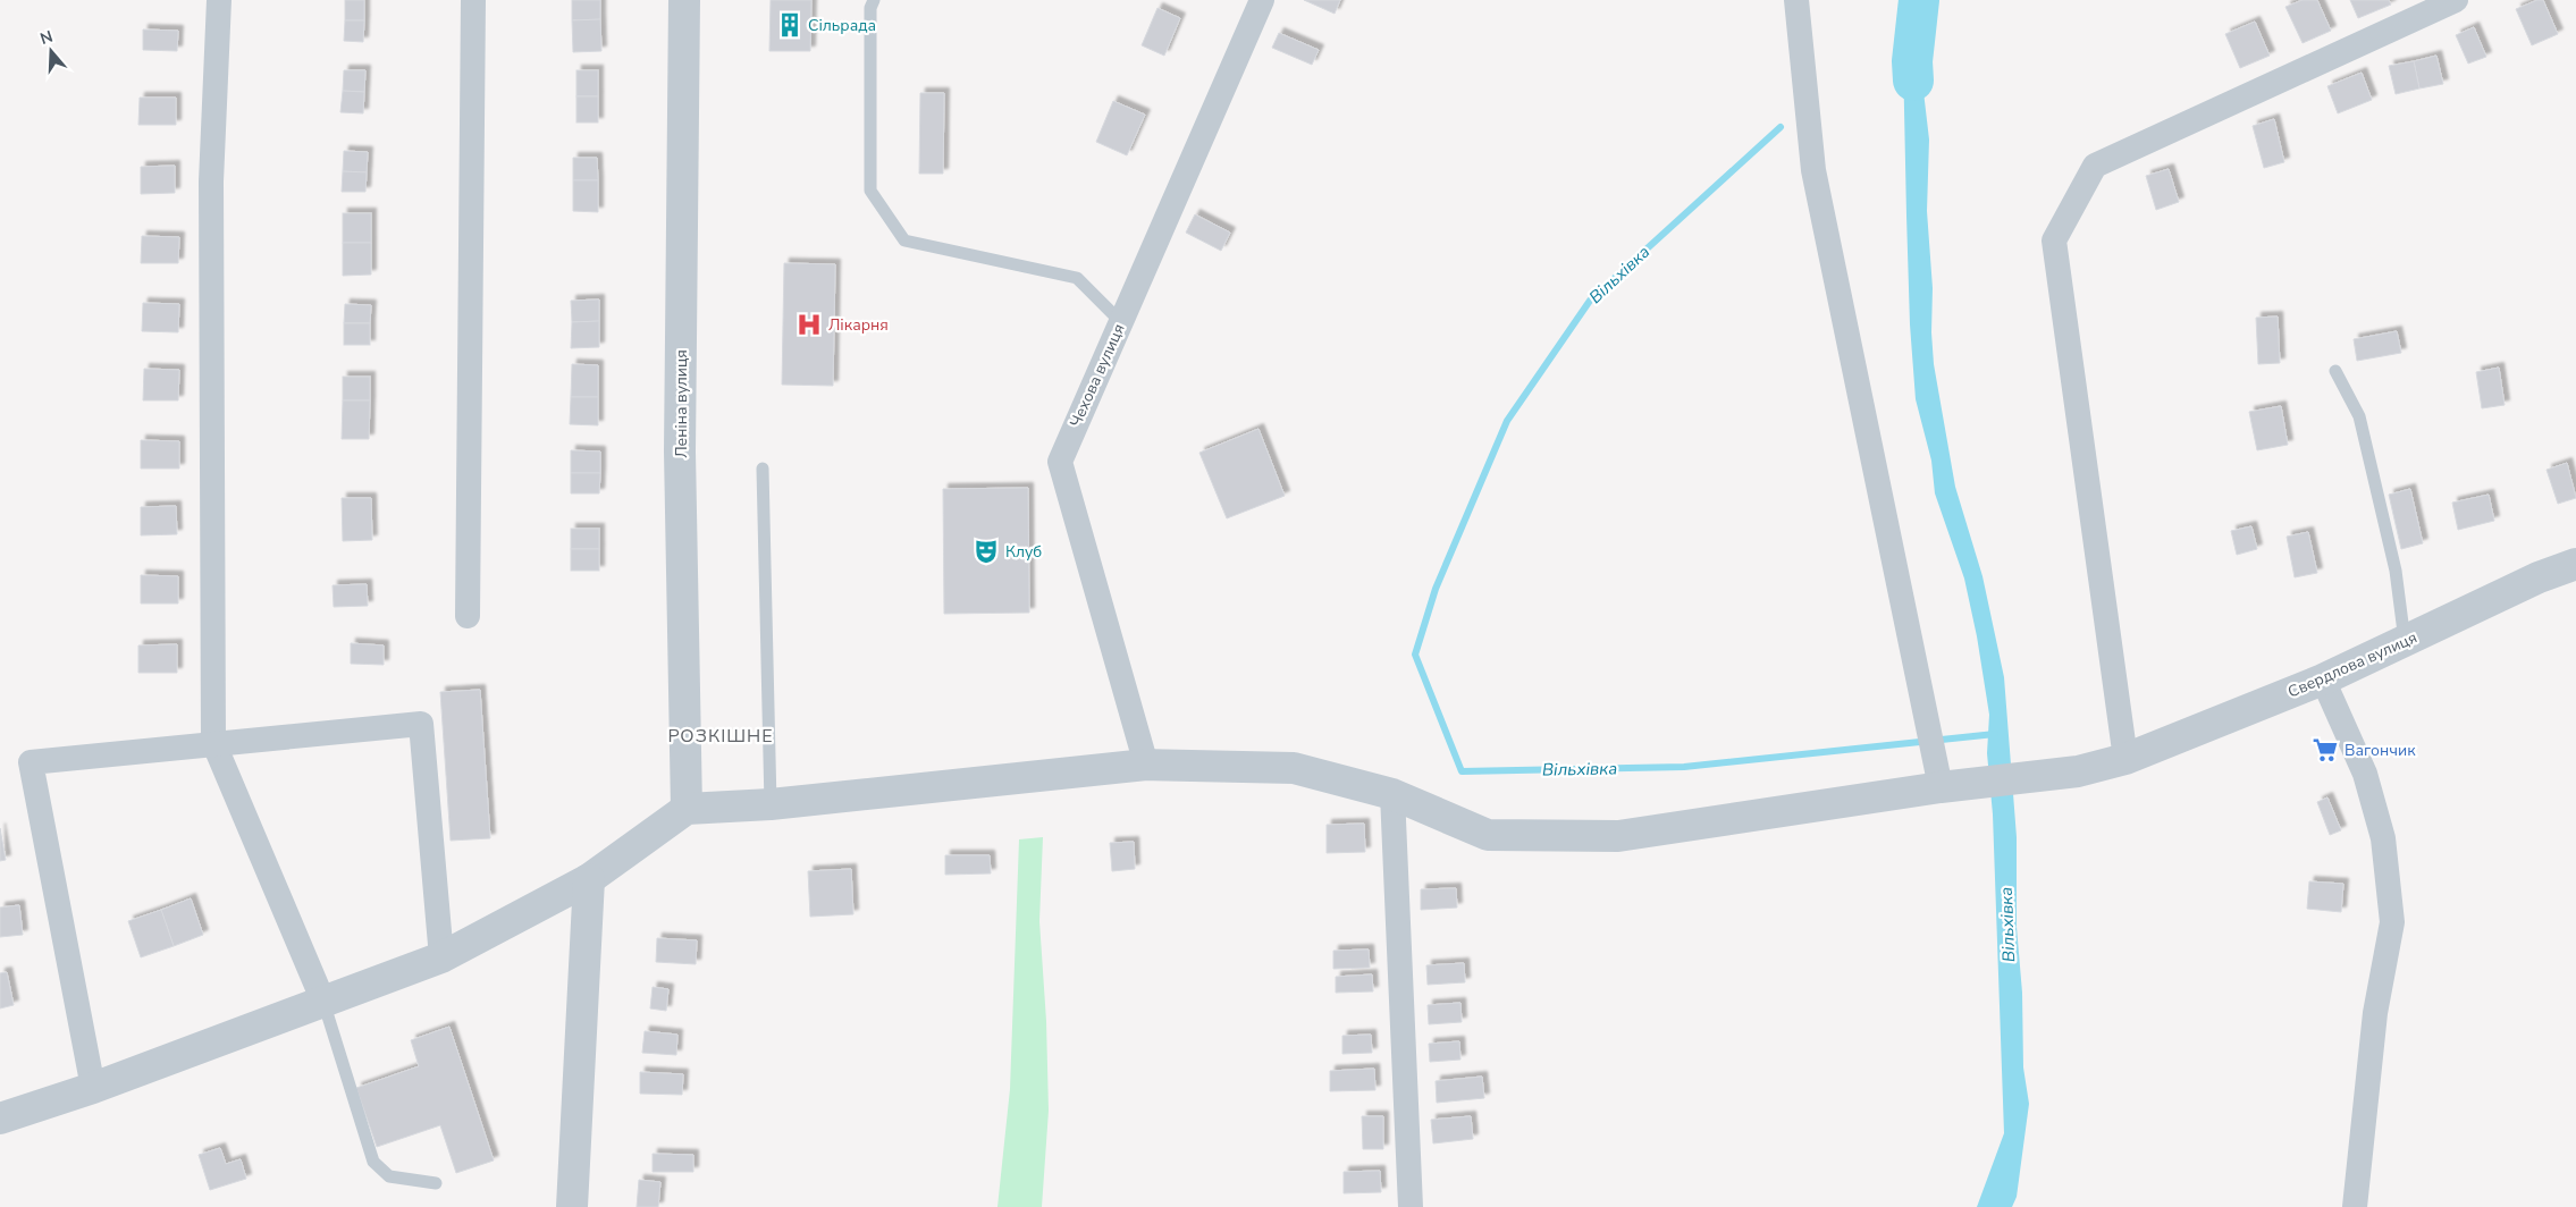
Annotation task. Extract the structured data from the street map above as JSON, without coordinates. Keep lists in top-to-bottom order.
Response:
{
  "streets": {
    "street": ["Чехова вулиця", "Леніна вулиця", "Свердлова вулиця"]
  },
  "crossings": [
    ["Чехова вулиця", "Свердлова вулиця"],
    ["Леніна вулиця", "Свердлова вулиця"]
  ],
  "districts": ["РОЗКІШНЕ"],
  "water": ["Вільхівка"],
  "places": {
    "building": ["Сільрада"],
    "hospital": ["Лікарня"],
    "theatre": ["Клуб"],
    "supermarket": ["Вагончик"]
  },
  "north": "top"
}
